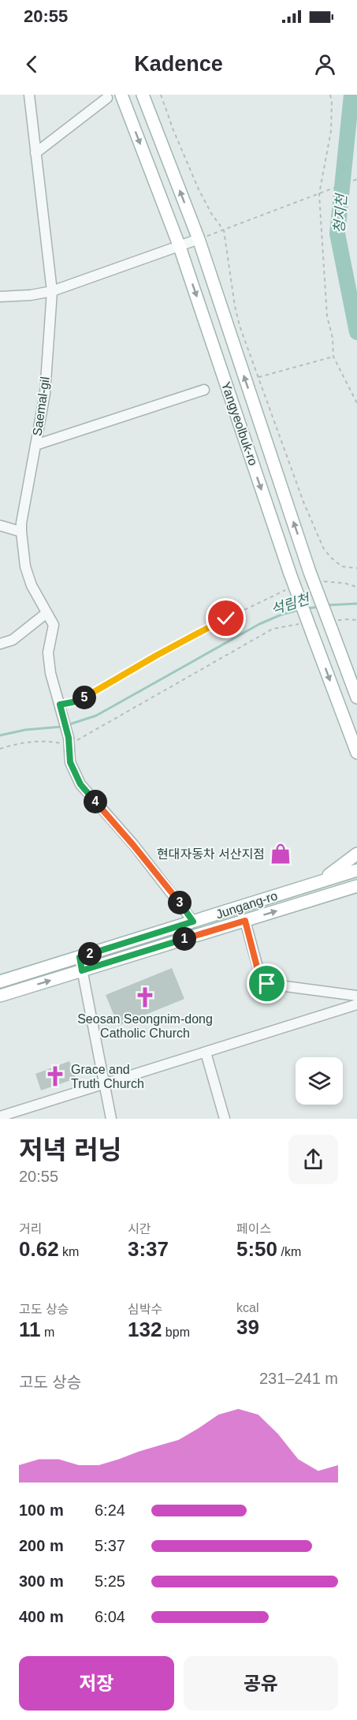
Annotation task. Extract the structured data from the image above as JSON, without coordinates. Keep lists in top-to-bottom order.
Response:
{
  "streets": {
    "main road": ["Yangyeolbuk-ro", "Jungang-ro"],
    "street": ["Saemal-gil"]
  },
  "water": ["청지천", "석림천"],
  "places": {
    "shop": ["현대자동차 서산지점"],
    "church": ["Seosan Seongnim-dong Catholic Church", "Grace and Truth Church"]
  },
  "page": {
    "status": "20:55",
    "header": "Kadence",
    "pins": [
      "5",
      "4",
      "3",
      "1",
      "2"
    ],
    "heading": ["저녁 러닝", "20:55"],
    "stats": [
      ["거리", "0.62 km"],
      ["시간", "3:37"],
      ["페이스", "5:50 /km"],
      ["고도 상승", "11 m"],
      ["심박수", "132 bpm"],
      ["kcal", "39"]
    ],
    "chart": ["고도 상승", "231–241 m"],
    "list": [
      {
        "name": "100 m",
        "note": "6:24"
      },
      {
        "name": "200 m",
        "note": "5:37"
      },
      {
        "name": "300 m",
        "note": "5:25"
      },
      {
        "name": "400 m",
        "note": "6:04"
      }
    ],
    "buttons": ["저장", "공유"]
  }
}
